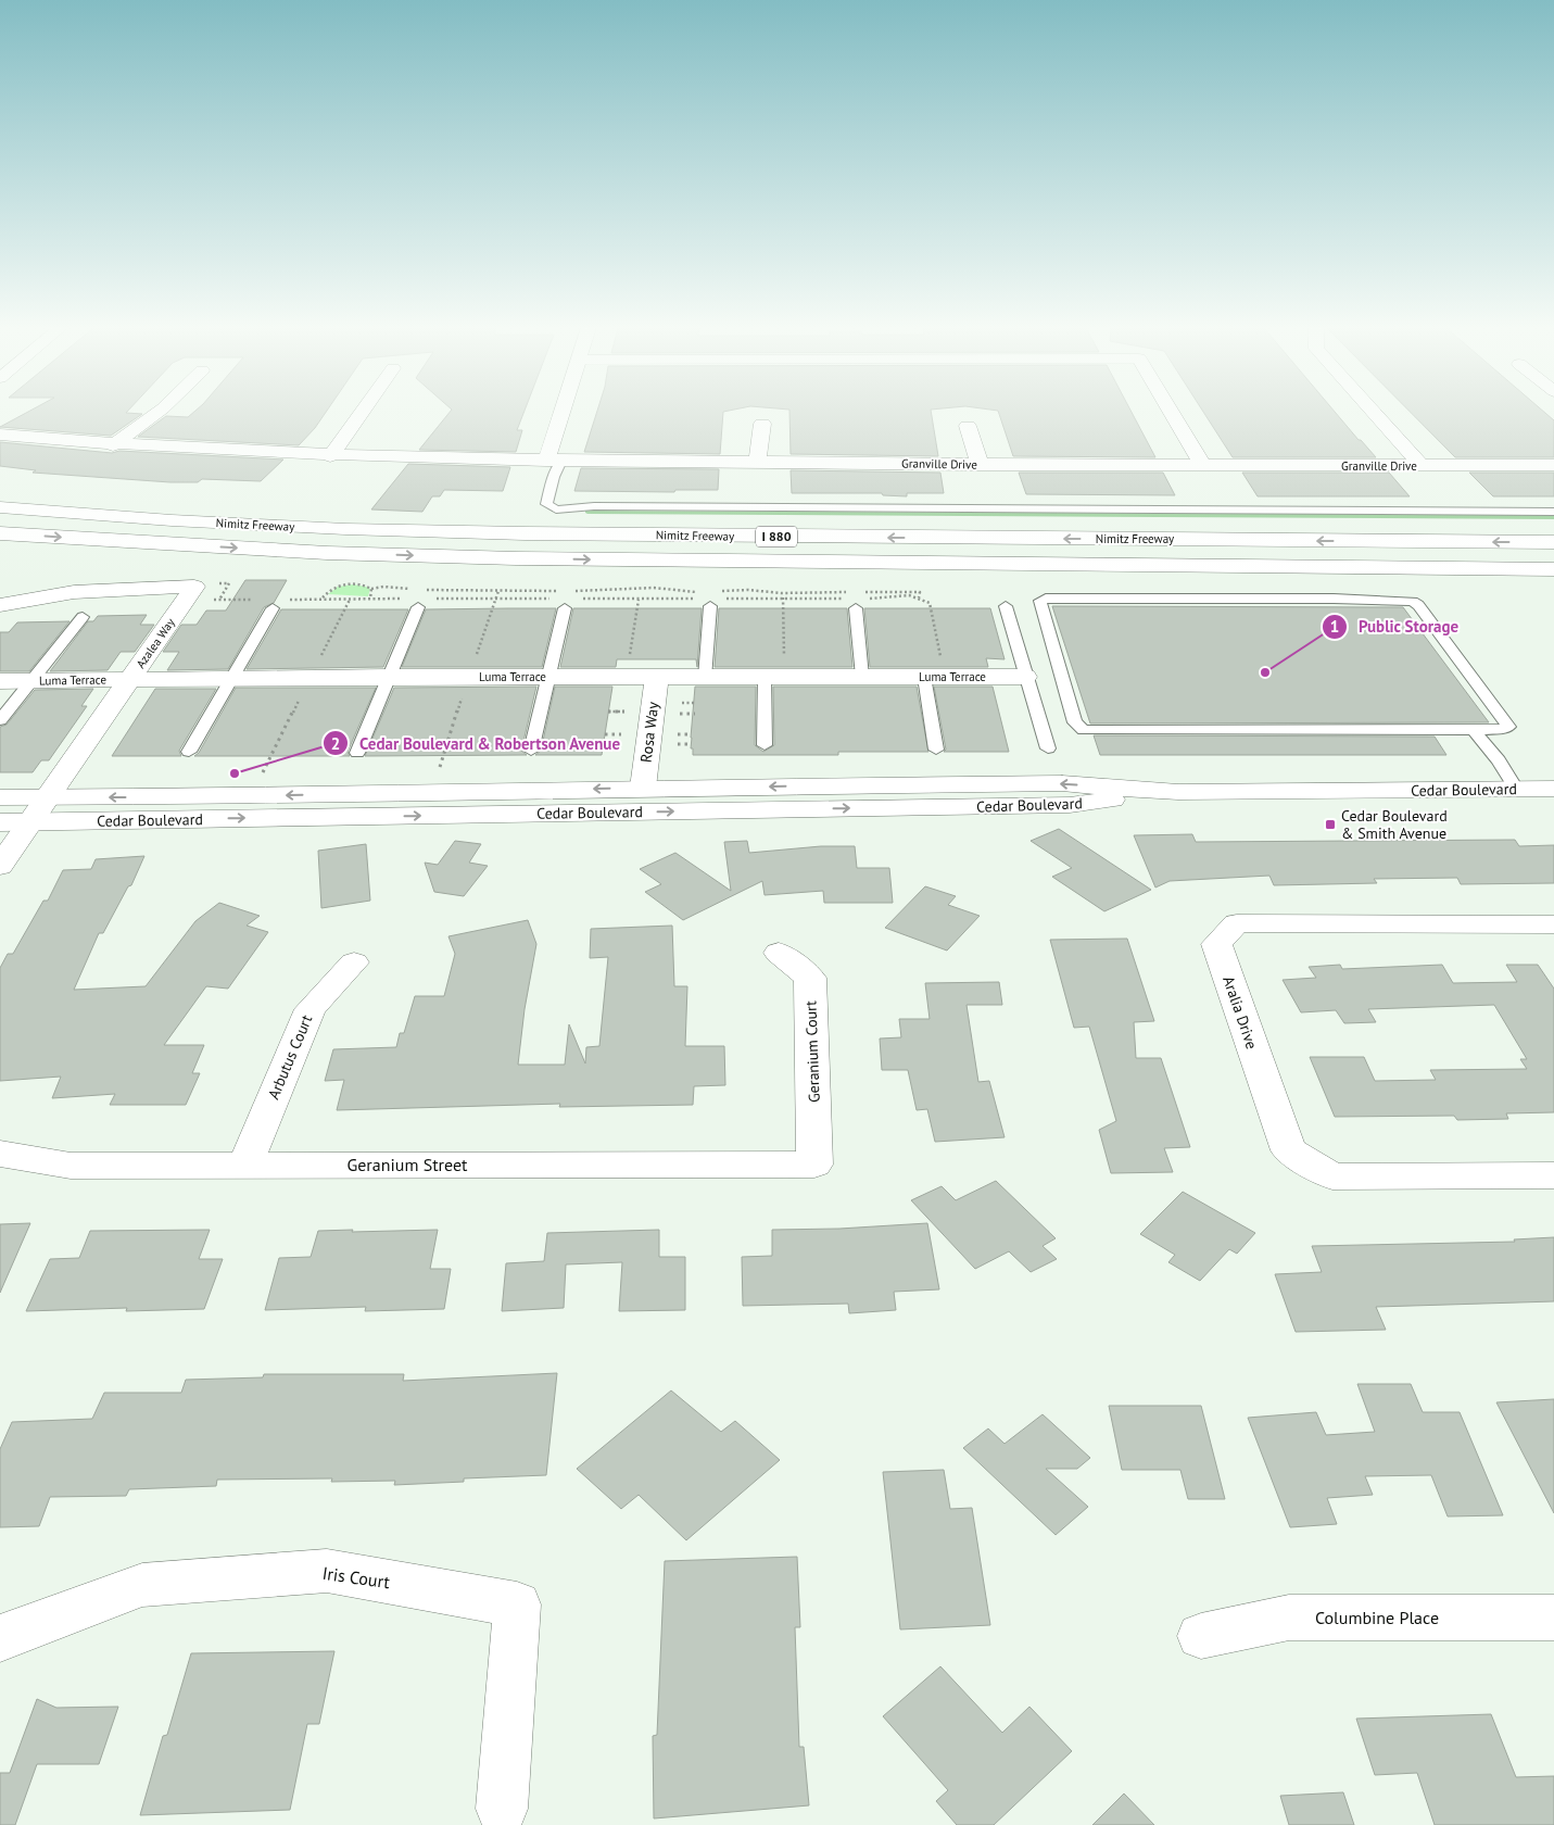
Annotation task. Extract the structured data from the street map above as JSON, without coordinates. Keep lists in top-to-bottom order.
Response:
{
  "streets": {
    "main road": [
      "Granville Drive",
      "Nimitz Freeway",
      "I 880",
      "Azalea Way",
      "Luma Terrace",
      "Rosa Way",
      "Cedar Boulevard",
      "Aralia Drive",
      "Geranium Court",
      "Arbutus Court",
      "Geranium Street",
      "Iris Court",
      "Columbine Place"
    ]
  },
  "crossings": [
    ["Azalea Way", "Luma Terrace"],
    ["Azalea Way", "Cedar Boulevard"],
    ["Luma Terrace", "Rosa Way"],
    ["Rosa Way", "Cedar Boulevard"],
    ["Geranium Court", "Geranium Street"],
    ["Arbutus Court", "Geranium Street"]
  ],
  "places": {
    "other": ["Public Storage", "Cedar Boulevard & Robertson Avenue"],
    "transit": ["Cedar Boulevard & Smith Avenue"]
  }
}
